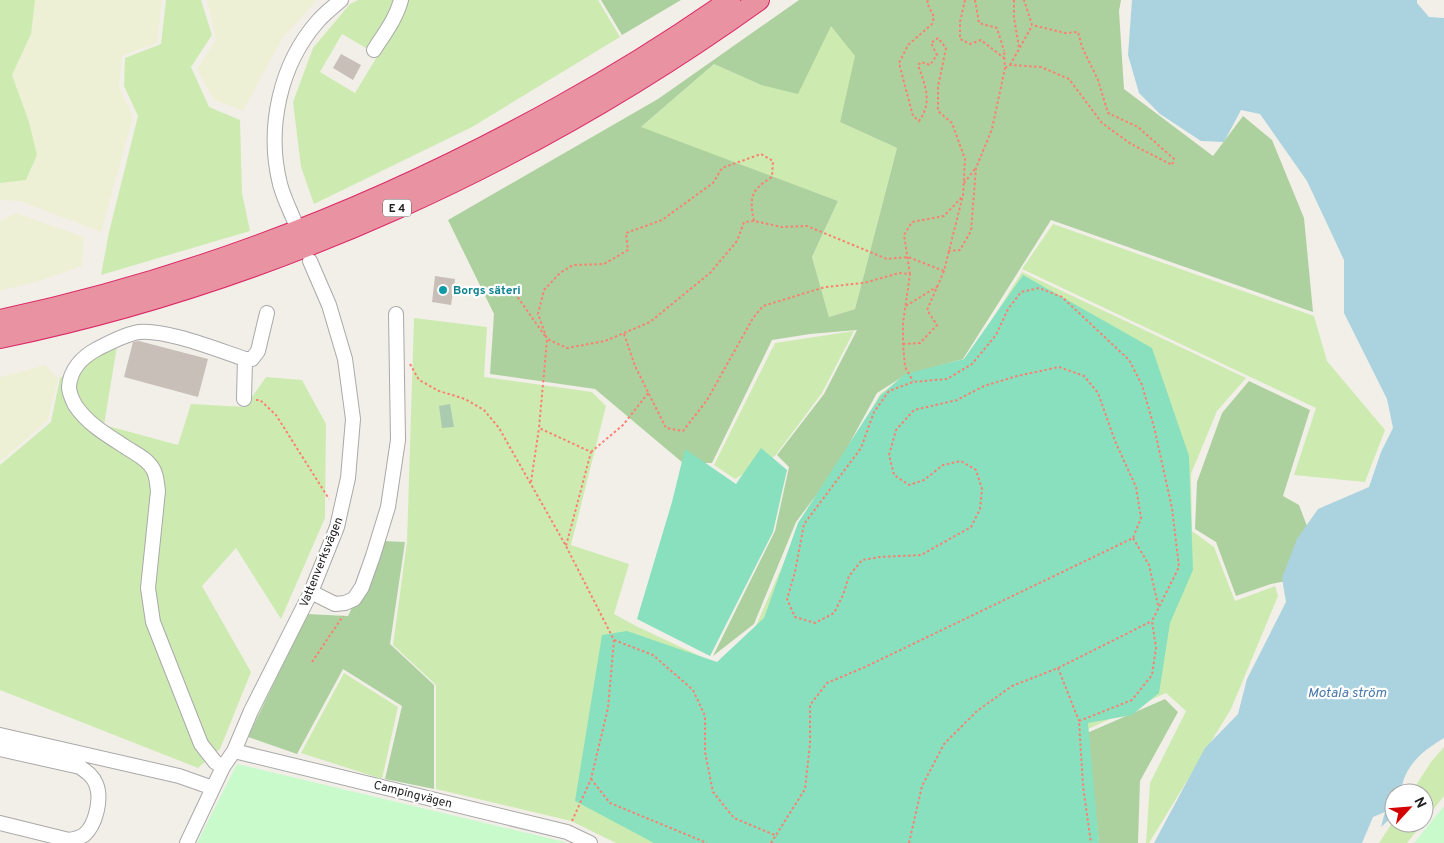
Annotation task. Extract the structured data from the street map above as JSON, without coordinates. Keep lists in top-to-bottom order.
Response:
{
  "streets": {
    "highway": ["E 4"],
    "street": ["Vattenverksvägen", "Campingvägen"]
  },
  "crossings": [
    ["Vattenverksvägen", "Campingvägen"]
  ],
  "water": ["Motala ström"],
  "places": ["Borgs säteri"],
  "north": "top right"
}
